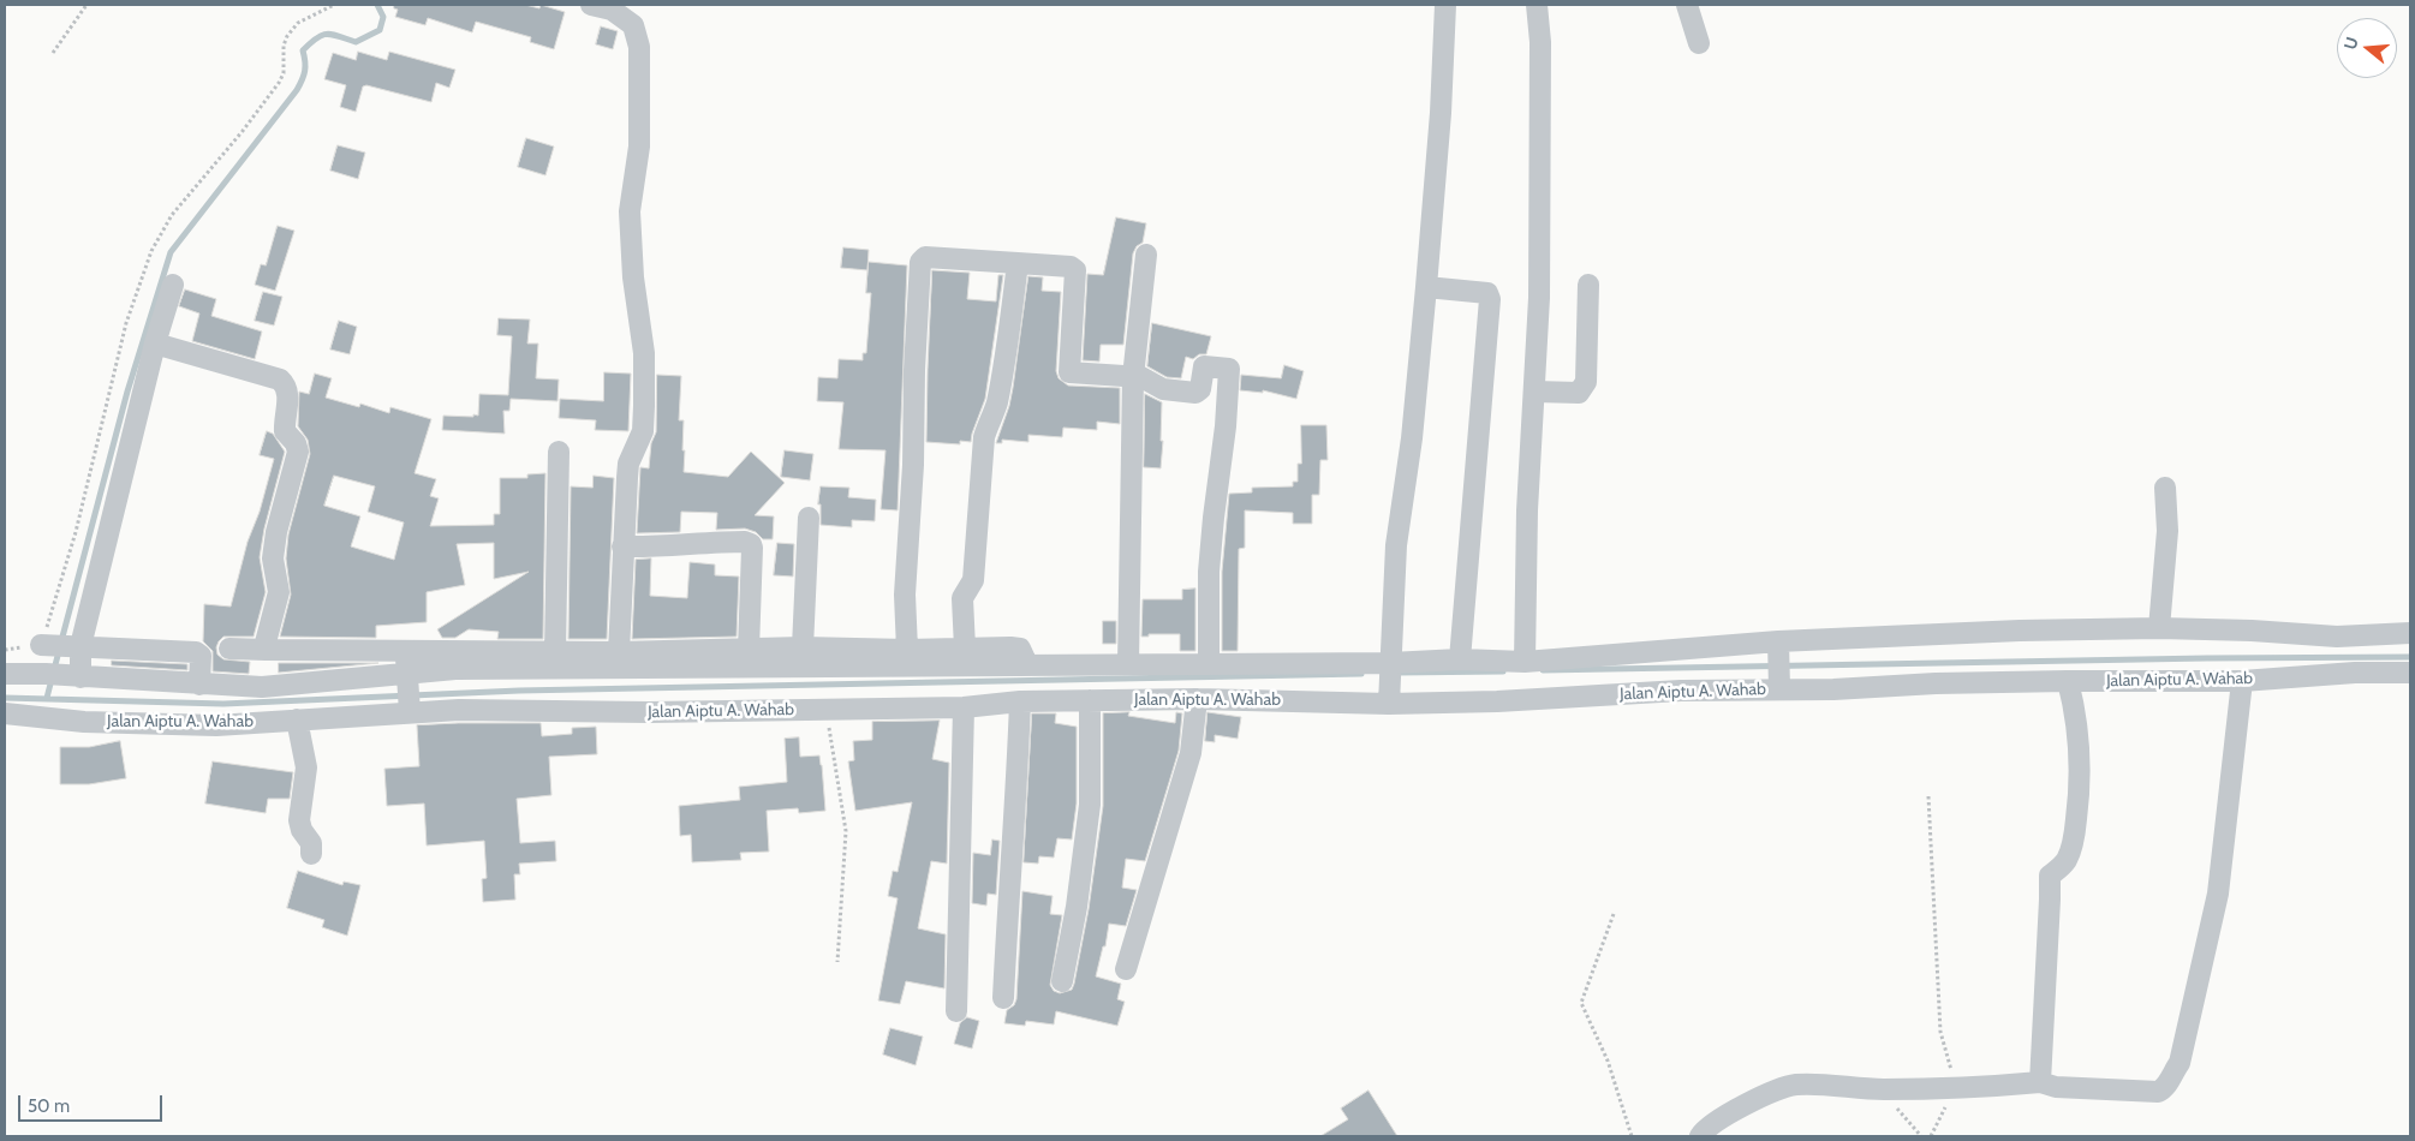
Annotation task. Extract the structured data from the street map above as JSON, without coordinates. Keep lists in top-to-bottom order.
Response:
{
  "streets": {
    "street": ["Jalan Aiptu A. Wahab"]
  },
  "scale_bar": "50 m",
  "north": "left"
}
